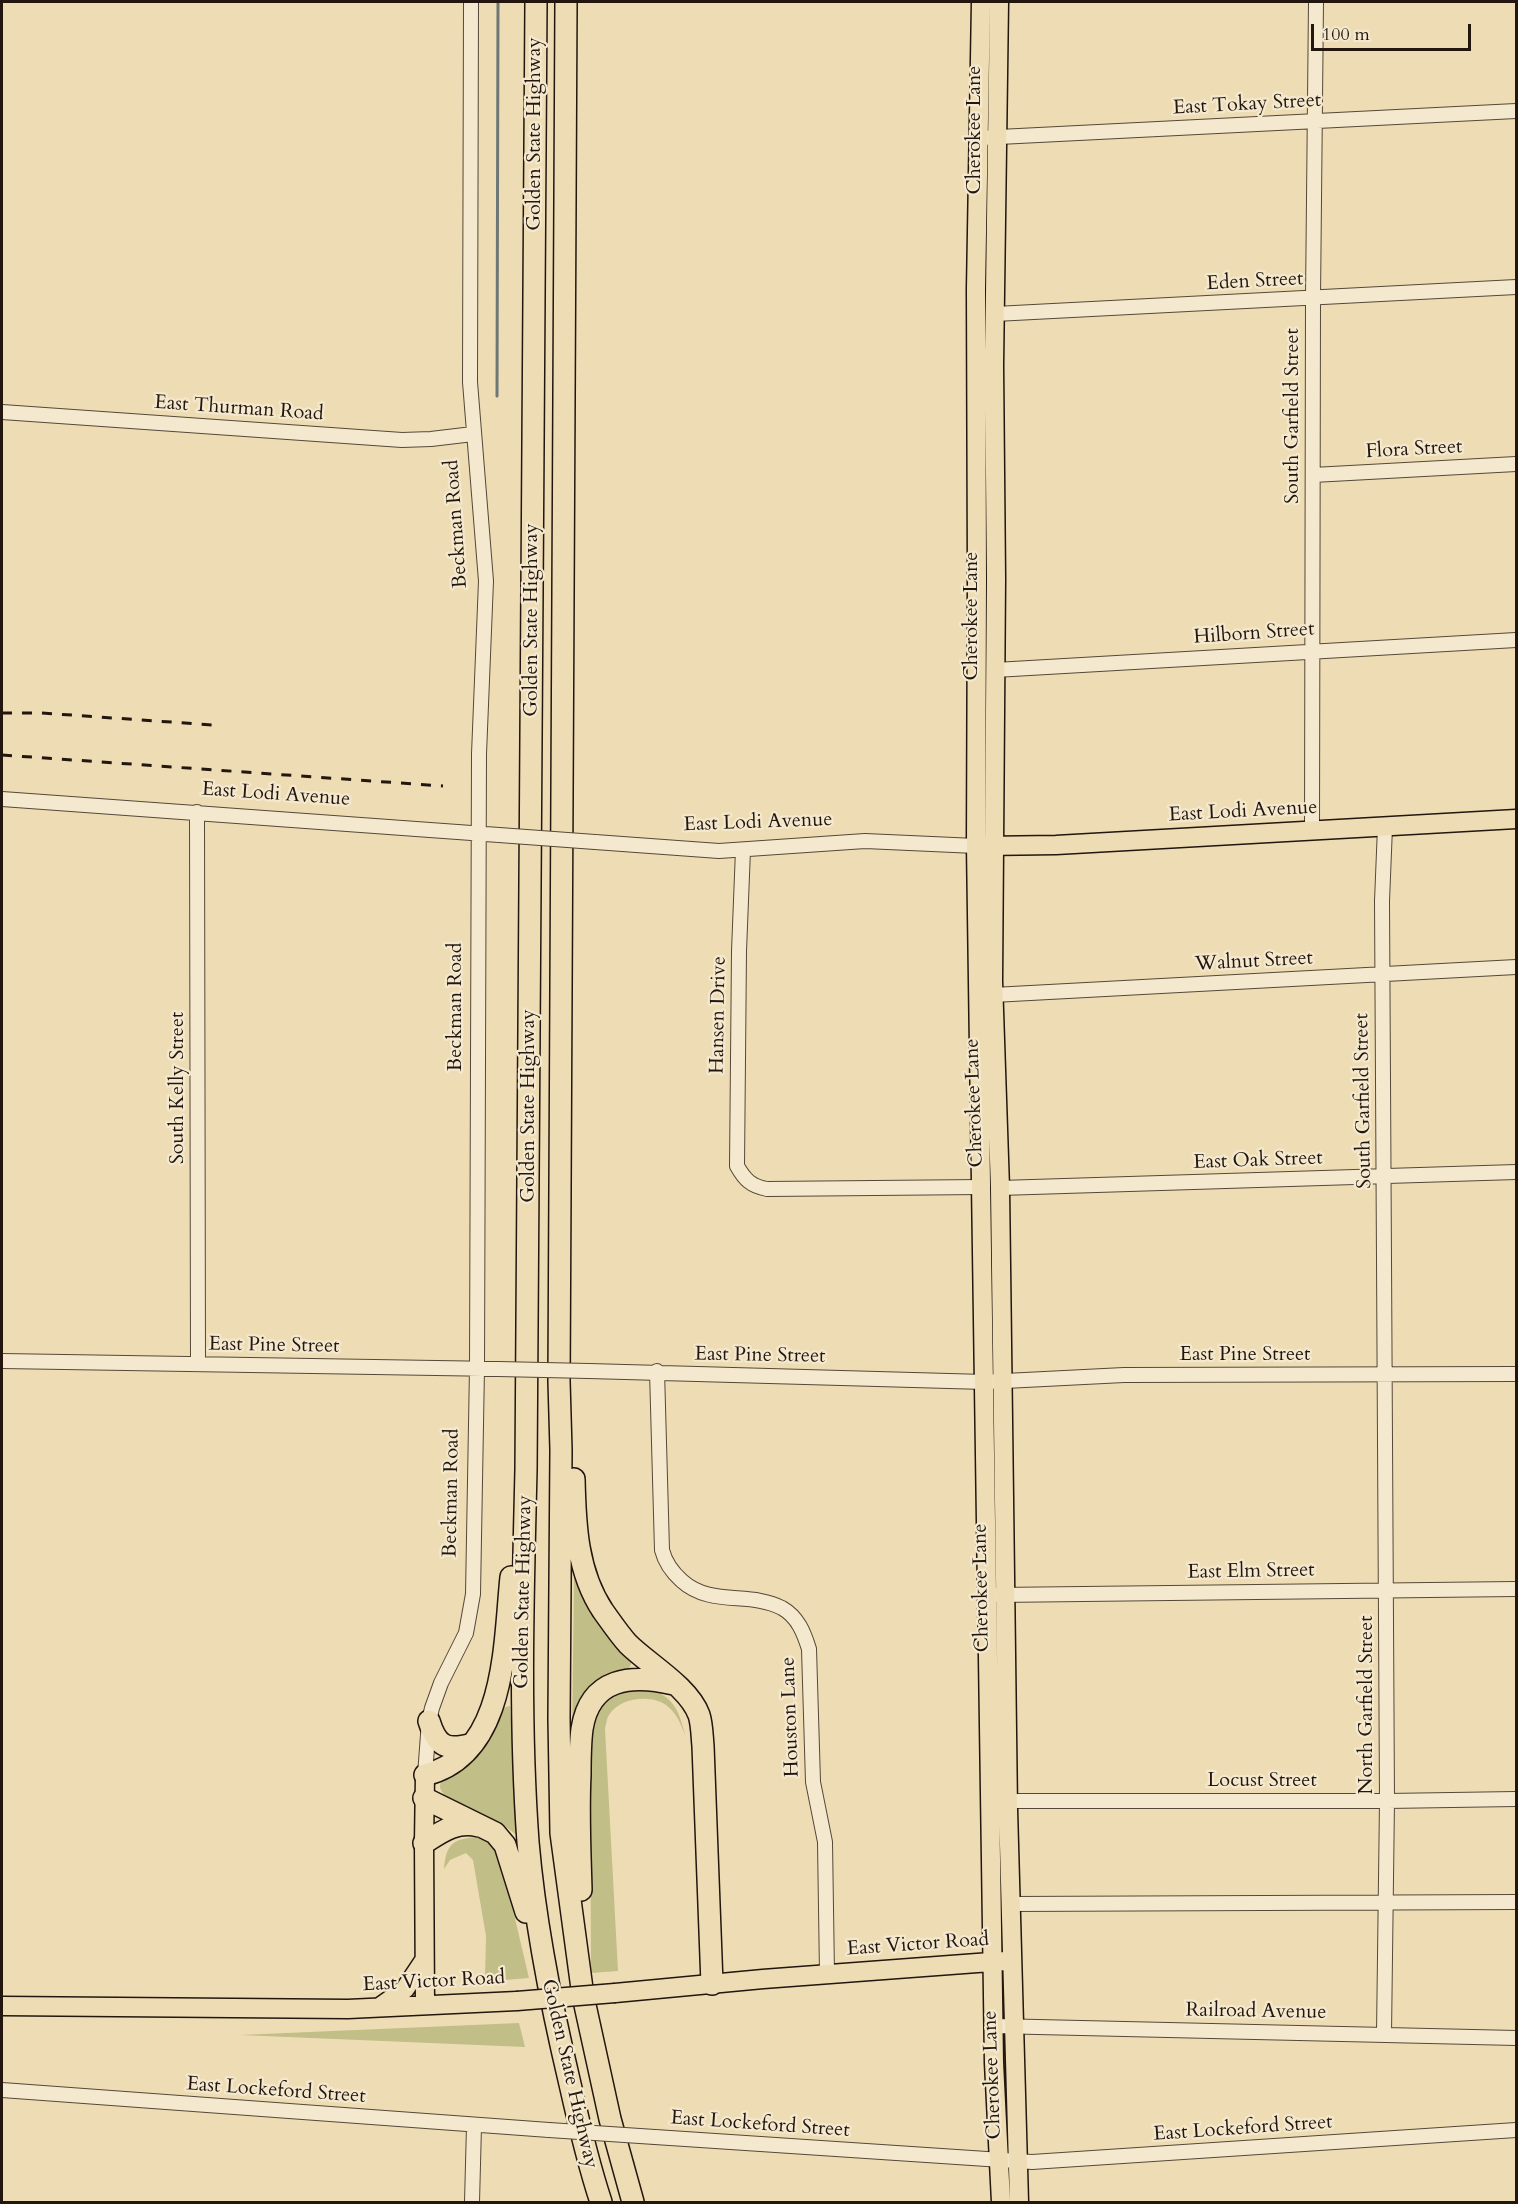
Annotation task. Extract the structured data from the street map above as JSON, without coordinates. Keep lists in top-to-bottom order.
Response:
{
  "streets": {
    "highway": ["Golden State Highway"],
    "main road": [
      "Cherokee Lane",
      "Beckman Road",
      "East Lodi Avenue",
      "East Victor Road"
    ],
    "street": [
      "East Tokay Street",
      "Eden Street",
      "East Thurman Road",
      "South Garfield Street",
      "Flora Street",
      "Hilborn Street",
      "Walnut Street",
      "Hansen Drive",
      "South Kelly Street",
      "East Oak Street",
      "East Pine Street",
      "East Elm Street",
      "North Garfield Street",
      "Houston Lane",
      "Locust Street",
      "Railroad Avenue",
      "East Lockeford Street"
    ]
  },
  "crossings": [
    ["East Tokay Street", "Cherokee Lane"],
    ["East Tokay Street", "South Garfield Street"],
    ["Cherokee Lane", "Eden Street"],
    ["Cherokee Lane", "Hilborn Street"],
    ["Cherokee Lane", "East Lodi Avenue"],
    ["Cherokee Lane", "Walnut Street"],
    ["Cherokee Lane", "Hansen Drive"],
    ["Cherokee Lane", "East Oak Street"],
    ["Cherokee Lane", "East Pine Street"],
    ["Cherokee Lane", "East Elm Street"],
    ["Cherokee Lane", "Locust Street"],
    ["Cherokee Lane", "East Victor Road"],
    ["Cherokee Lane", "Railroad Avenue"],
    ["Cherokee Lane", "East Lockeford Street"],
    ["Eden Street", "South Garfield Street"],
    ["East Thurman Road", "Beckman Road"],
    ["South Garfield Street", "Flora Street"],
    ["South Garfield Street", "Hilborn Street"],
    ["South Garfield Street", "East Lodi Avenue"],
    ["South Garfield Street", "Walnut Street"],
    ["South Garfield Street", "East Oak Street"],
    ["South Garfield Street", "East Pine Street"],
    ["South Garfield Street", "North Garfield Street"],
    ["Beckman Road", "East Lodi Avenue"],
    ["Beckman Road", "East Pine Street"],
    ["Beckman Road", "East Victor Road"],
    ["East Lodi Avenue", "Hansen Drive"],
    ["East Lodi Avenue", "South Kelly Street"],
    ["South Kelly Street", "East Pine Street"],
    ["East Pine Street", "North Garfield Street"],
    ["East Pine Street", "Houston Lane"],
    ["East Elm Street", "North Garfield Street"],
    ["North Garfield Street", "Locust Street"],
    ["North Garfield Street", "Railroad Avenue"],
    ["Houston Lane", "East Victor Road"]
  ],
  "scale_bar": "100 m"
}
